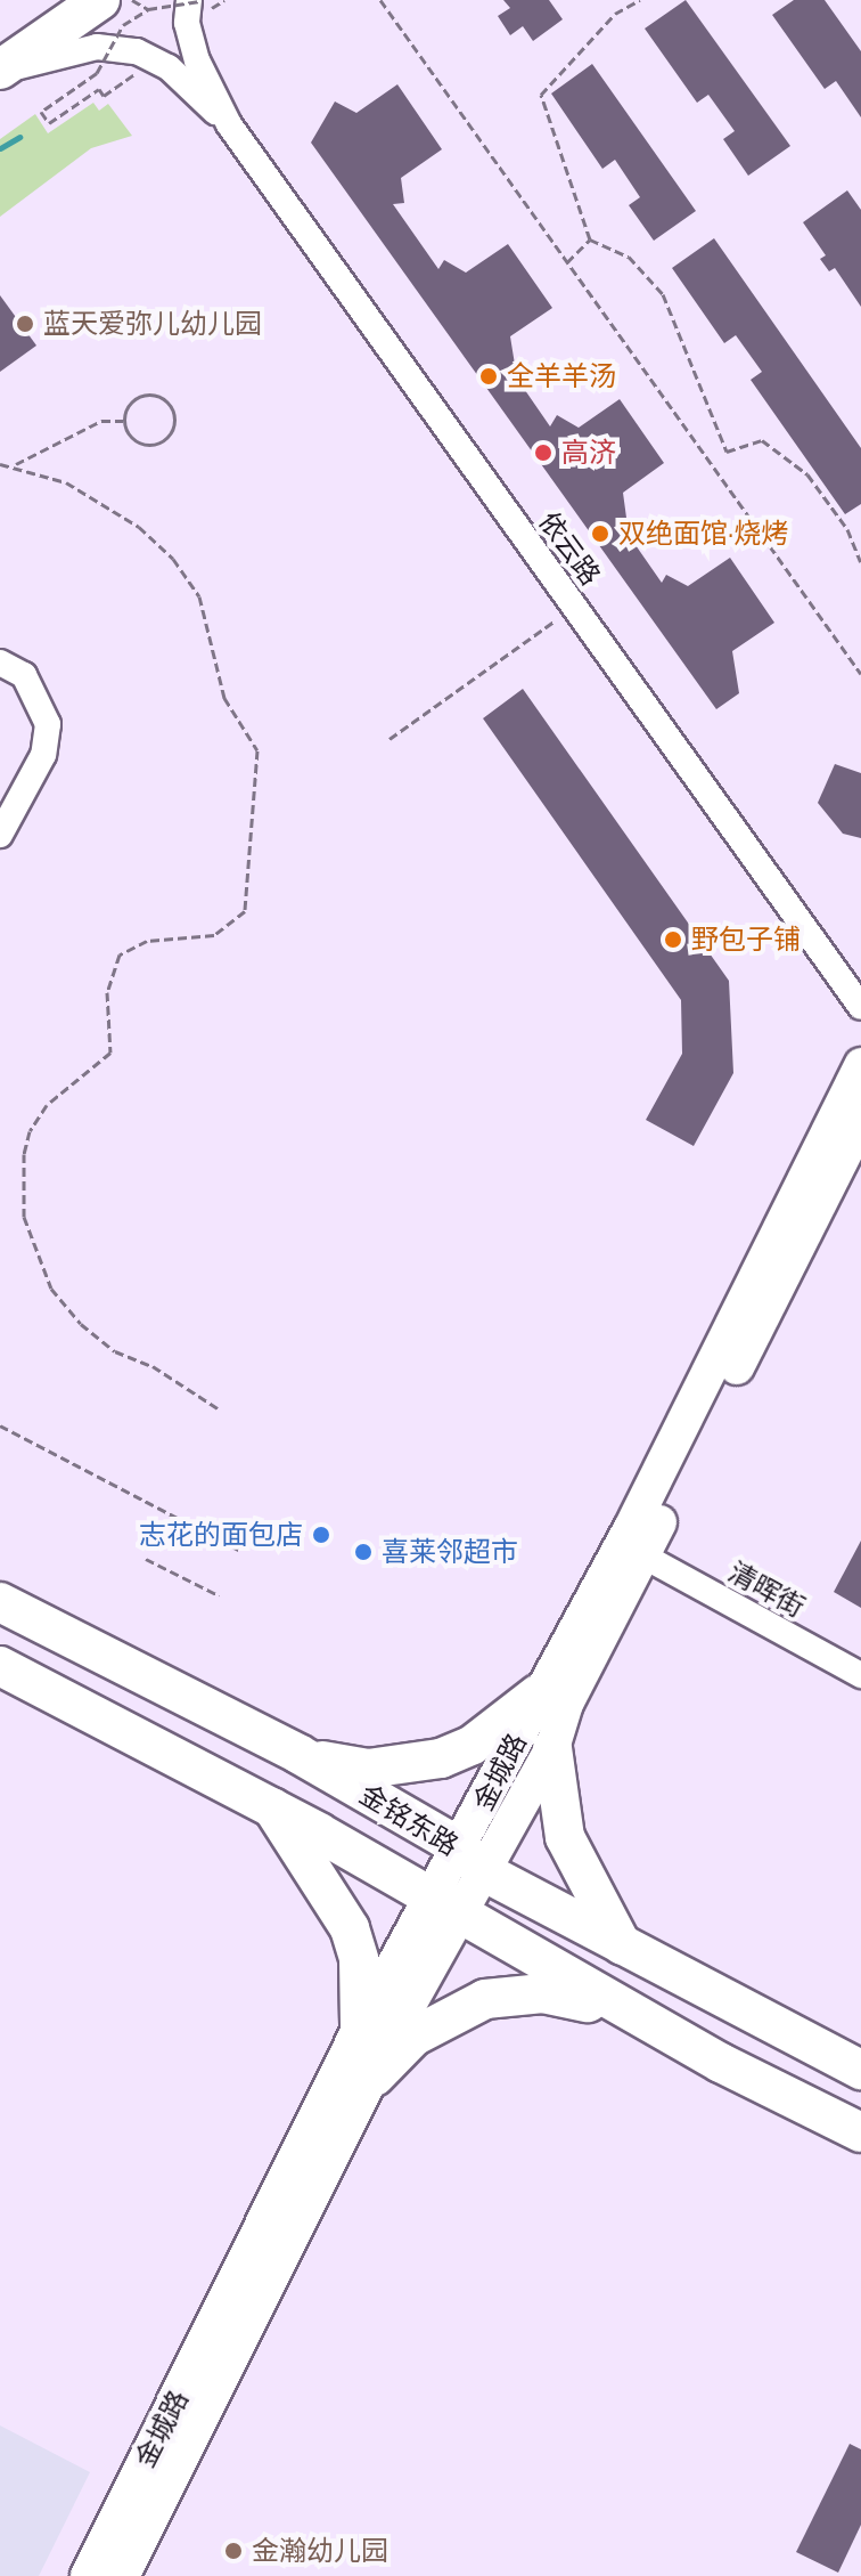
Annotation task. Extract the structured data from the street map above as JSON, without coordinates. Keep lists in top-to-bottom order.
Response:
{
  "streets": {
    "main road": ["金铭东路"],
    "street": ["依云路", "清晖街", "金城路"]
  },
  "crossings": [
    ["清晖街", "金城路"],
    ["金城路", "金铭东路"]
  ],
  "places": [
    "蓝天爱弥儿幼儿园",
    "全羊羊汤",
    "高济",
    "双绝面馆·烧烤",
    "野包子铺",
    "志花的面包店",
    "喜莱邻超市",
    "金瀚幼儿园"
  ]
}
